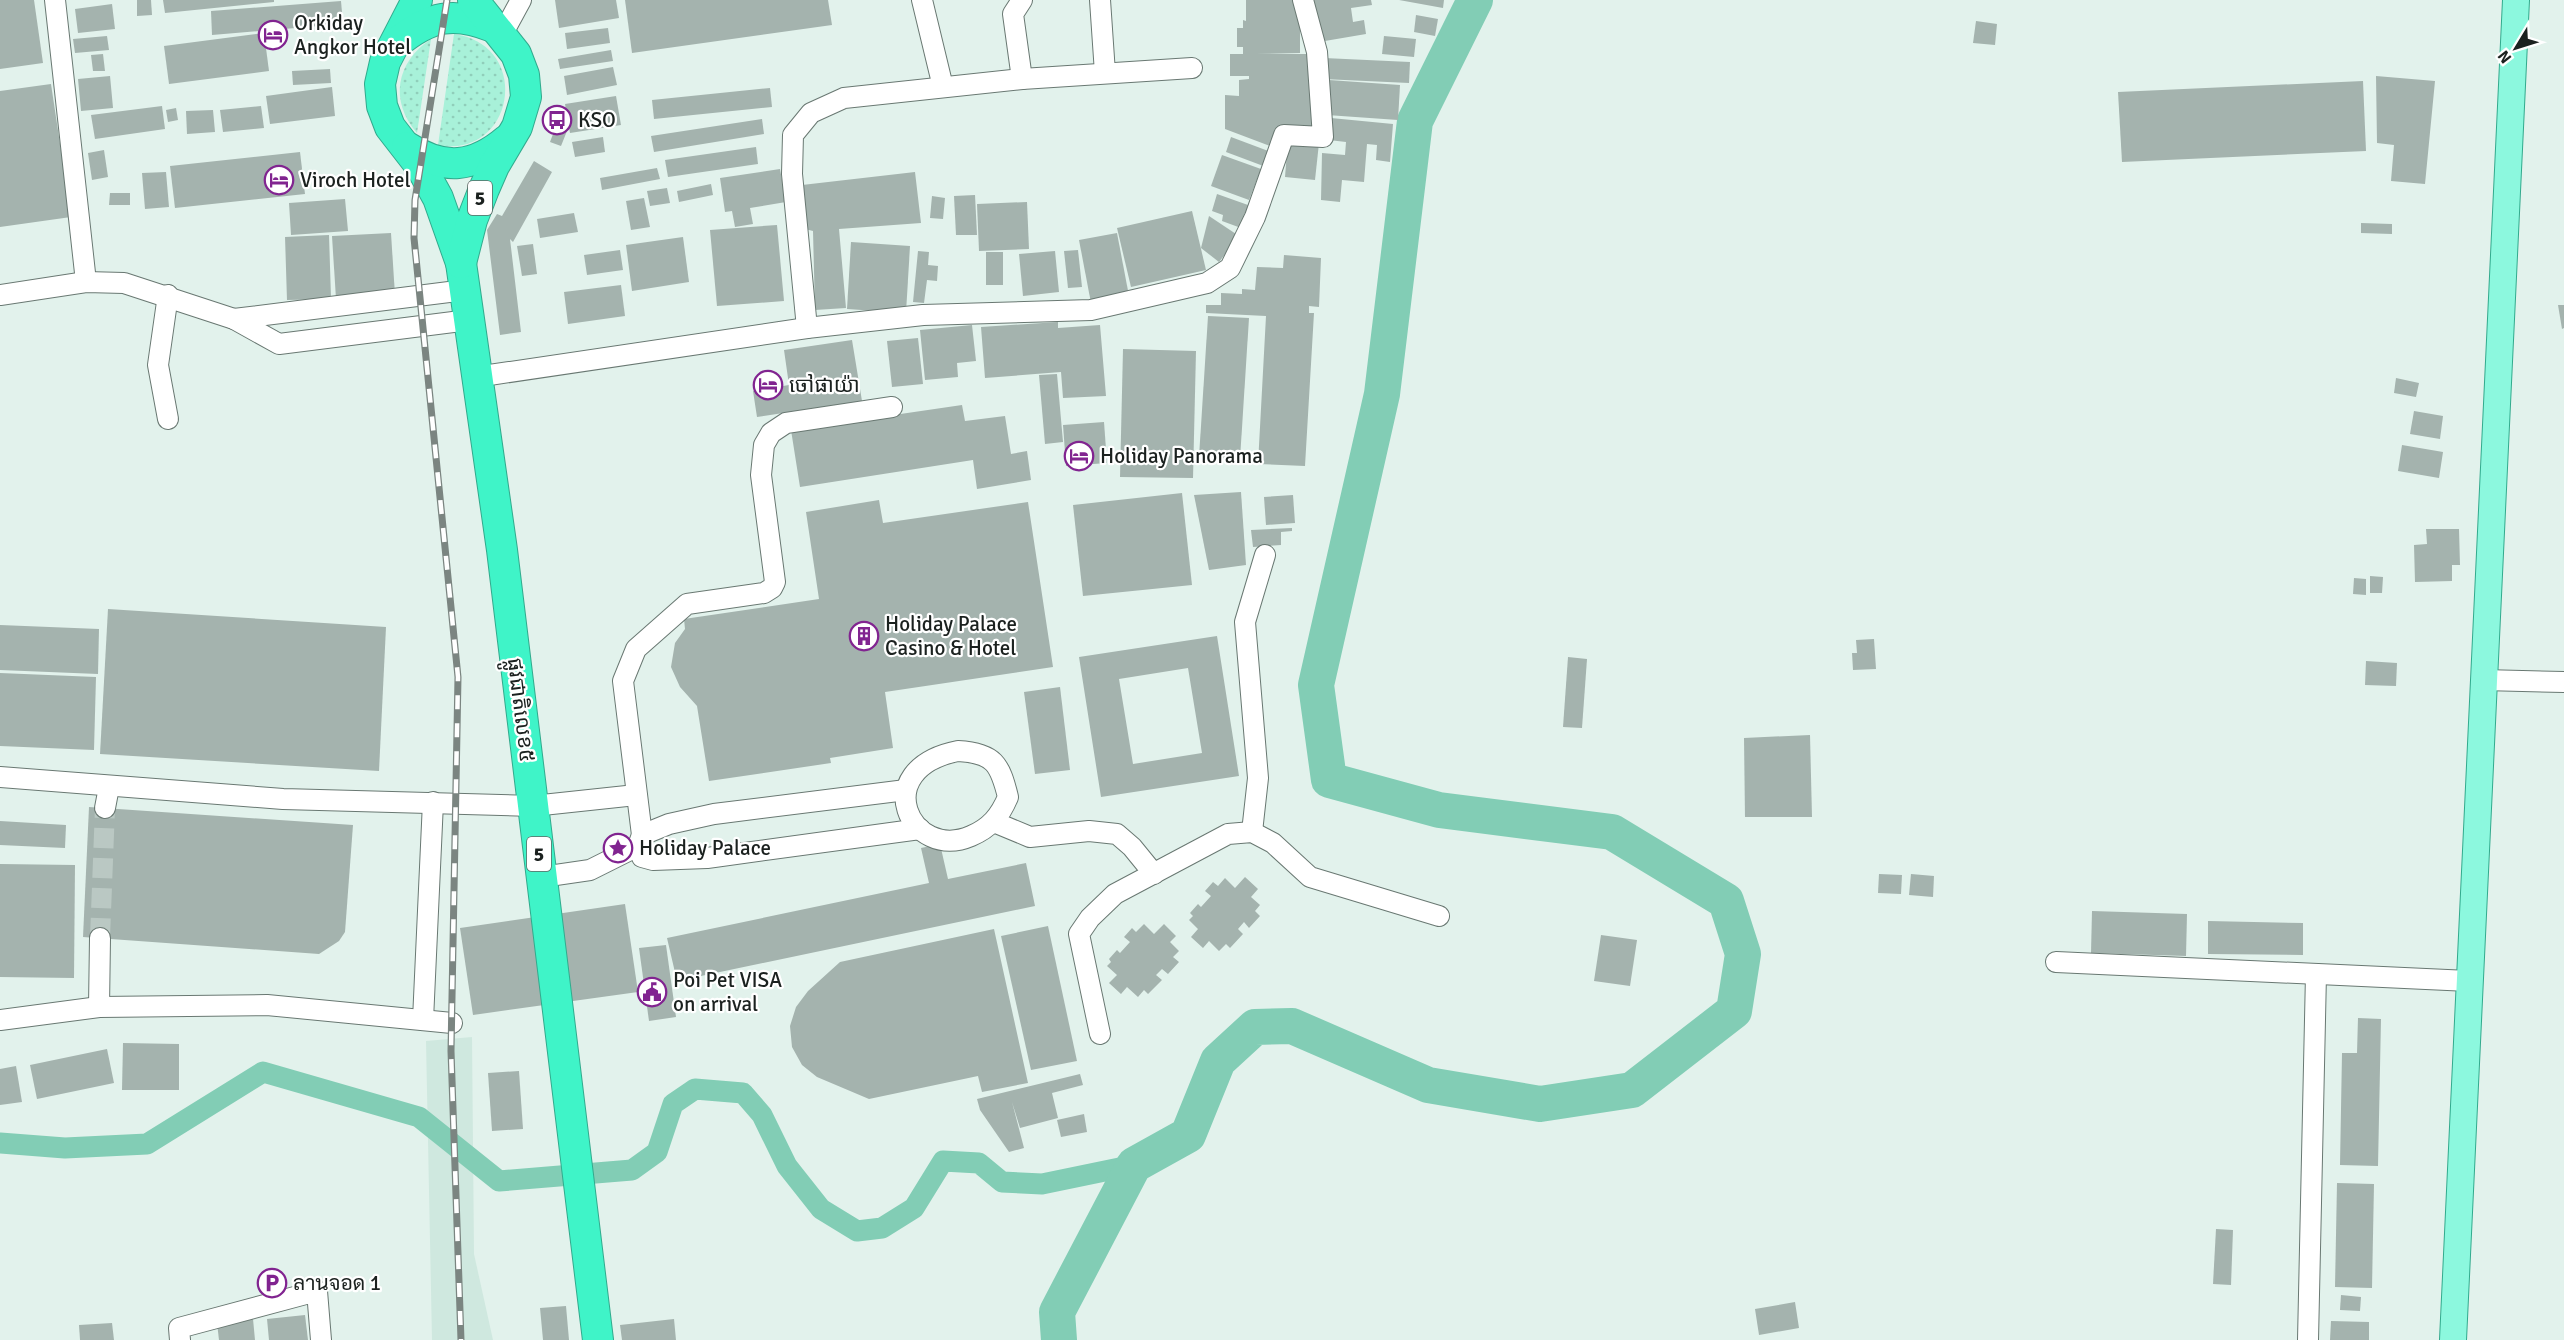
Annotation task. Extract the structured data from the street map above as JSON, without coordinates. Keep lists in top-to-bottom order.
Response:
{
  "streets": {
    "highway": ["5", "ផ្លូវជាតិលេខ៥"]
  },
  "places": {
    "hotel": [
      "Orkiday Angkor Hotel",
      "Viroch Hotel",
      "ចៅផាយ៉ា",
      "Holiday Panorama"
    ],
    "bus stop": ["KSO"],
    "building": ["Holiday Palace Casino & Hotel"],
    "place": ["Holiday Palace"],
    "public building": ["Poi Pet VISA on arrival"],
    "parking": ["ลานจอด 1"]
  },
  "north": "bottom left"
}
